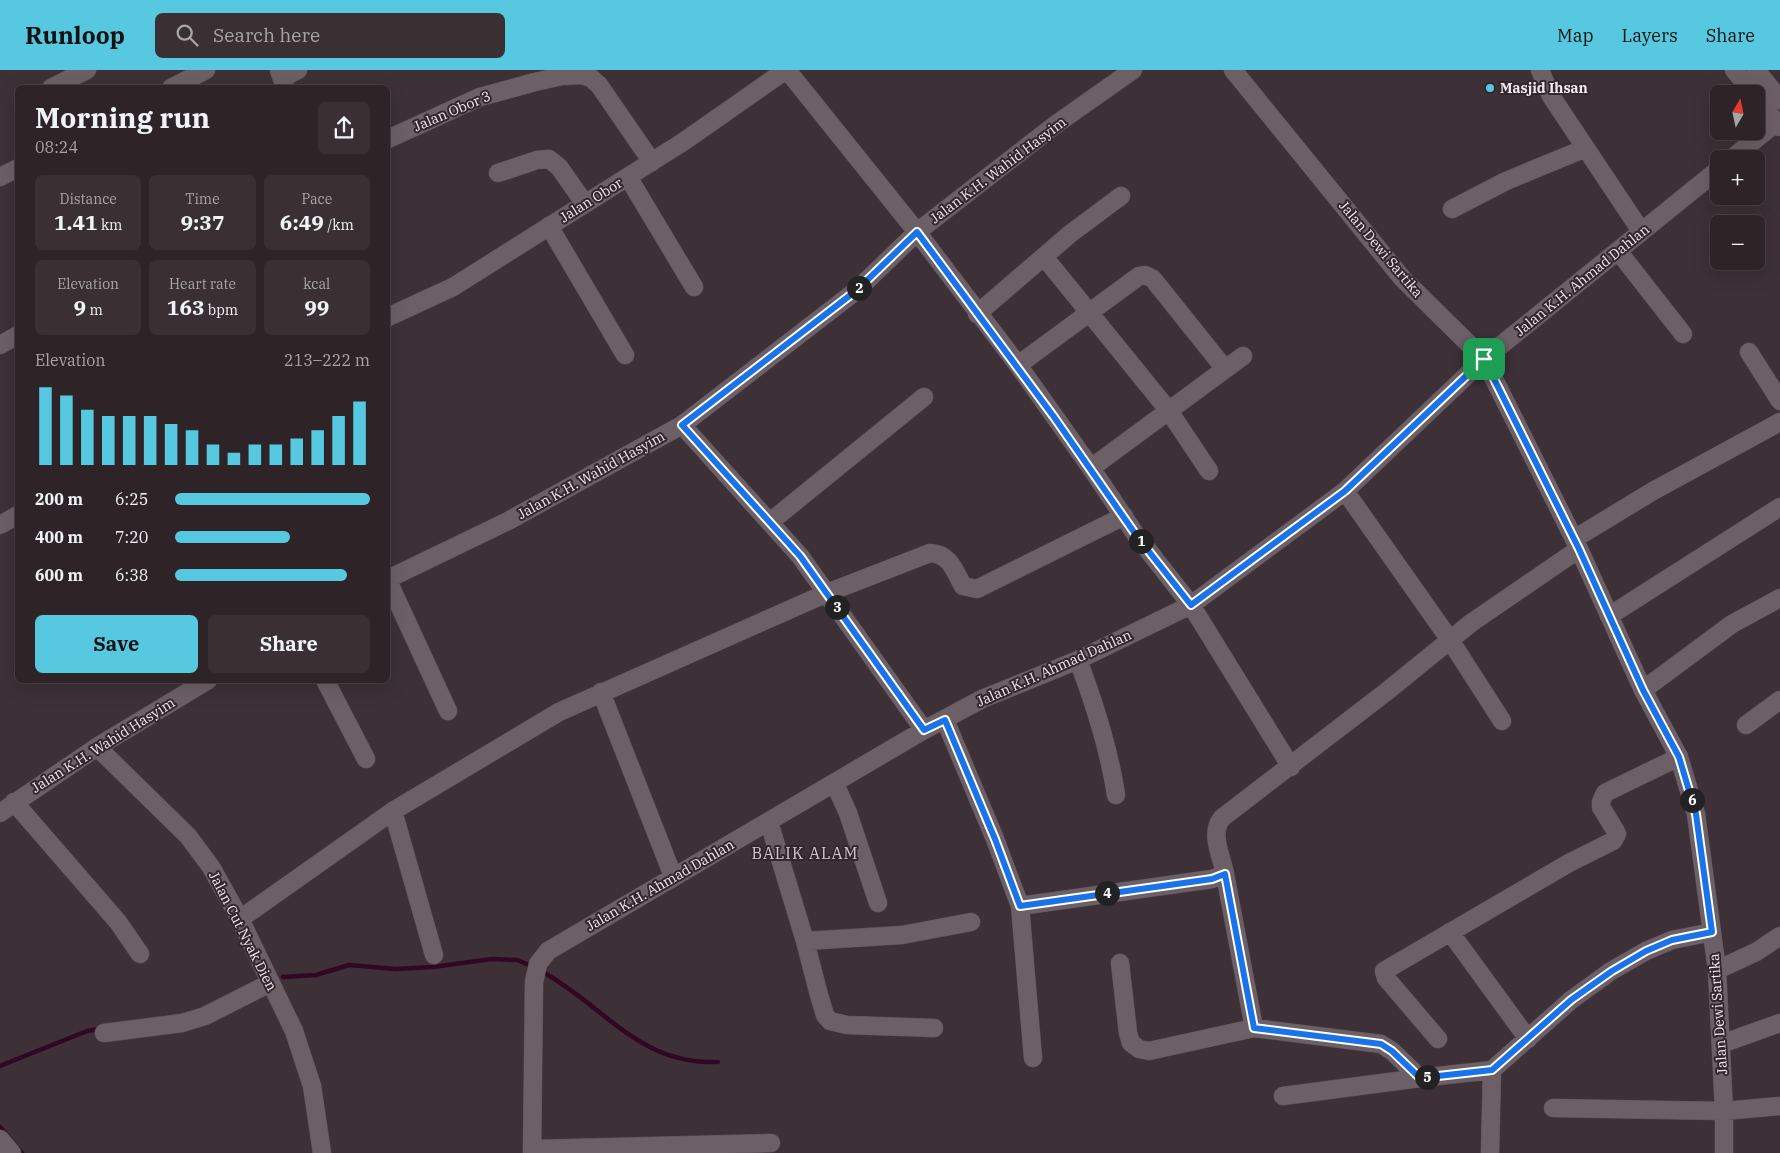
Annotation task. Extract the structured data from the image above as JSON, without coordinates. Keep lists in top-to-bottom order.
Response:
{
  "streets": {
    "street": [
      "Jalan Obor 3",
      "Jalan K.H. Wahid Hasyim",
      "Jalan Obor",
      "Jalan Dewi Sartika",
      "Jalan K.H. Ahmad Dahlan",
      "Jalan Cut Nyak Dien"
    ]
  },
  "crossings": [
    ["Jalan Obor 3", "Jalan Obor"],
    ["Jalan K.H. Wahid Hasyim", "Jalan Cut Nyak Dien"],
    ["Jalan Dewi Sartika", "Jalan K.H. Ahmad Dahlan"]
  ],
  "districts": ["BALIK ALAM"],
  "places": ["Masjid Ihsan"],
  "north": "top",
  "page": {
    "header": "Runloop",
    "search": "Search here",
    "nav": ["Map", "Layers", "Share"],
    "map_buttons": ["+", "−"],
    "heading": ["Morning run", "08:24"],
    "stats": [
      ["Distance", "1.41 km"],
      ["Time", "9:37"],
      ["Pace", "6:49 /km"],
      ["Elevation", "9 m"],
      ["Heart rate", "163 bpm"],
      ["kcal", "99"]
    ],
    "pins": [
      "2",
      "1",
      "3",
      "6",
      "4",
      "5"
    ],
    "chart": ["Elevation", "213–222 m"],
    "list": [
      {
        "name": "200 m",
        "note": "6:25"
      },
      {
        "name": "400 m",
        "note": "7:20"
      },
      {
        "name": "600 m",
        "note": "6:38"
      }
    ],
    "buttons": ["Save", "Share"]
  }
}
